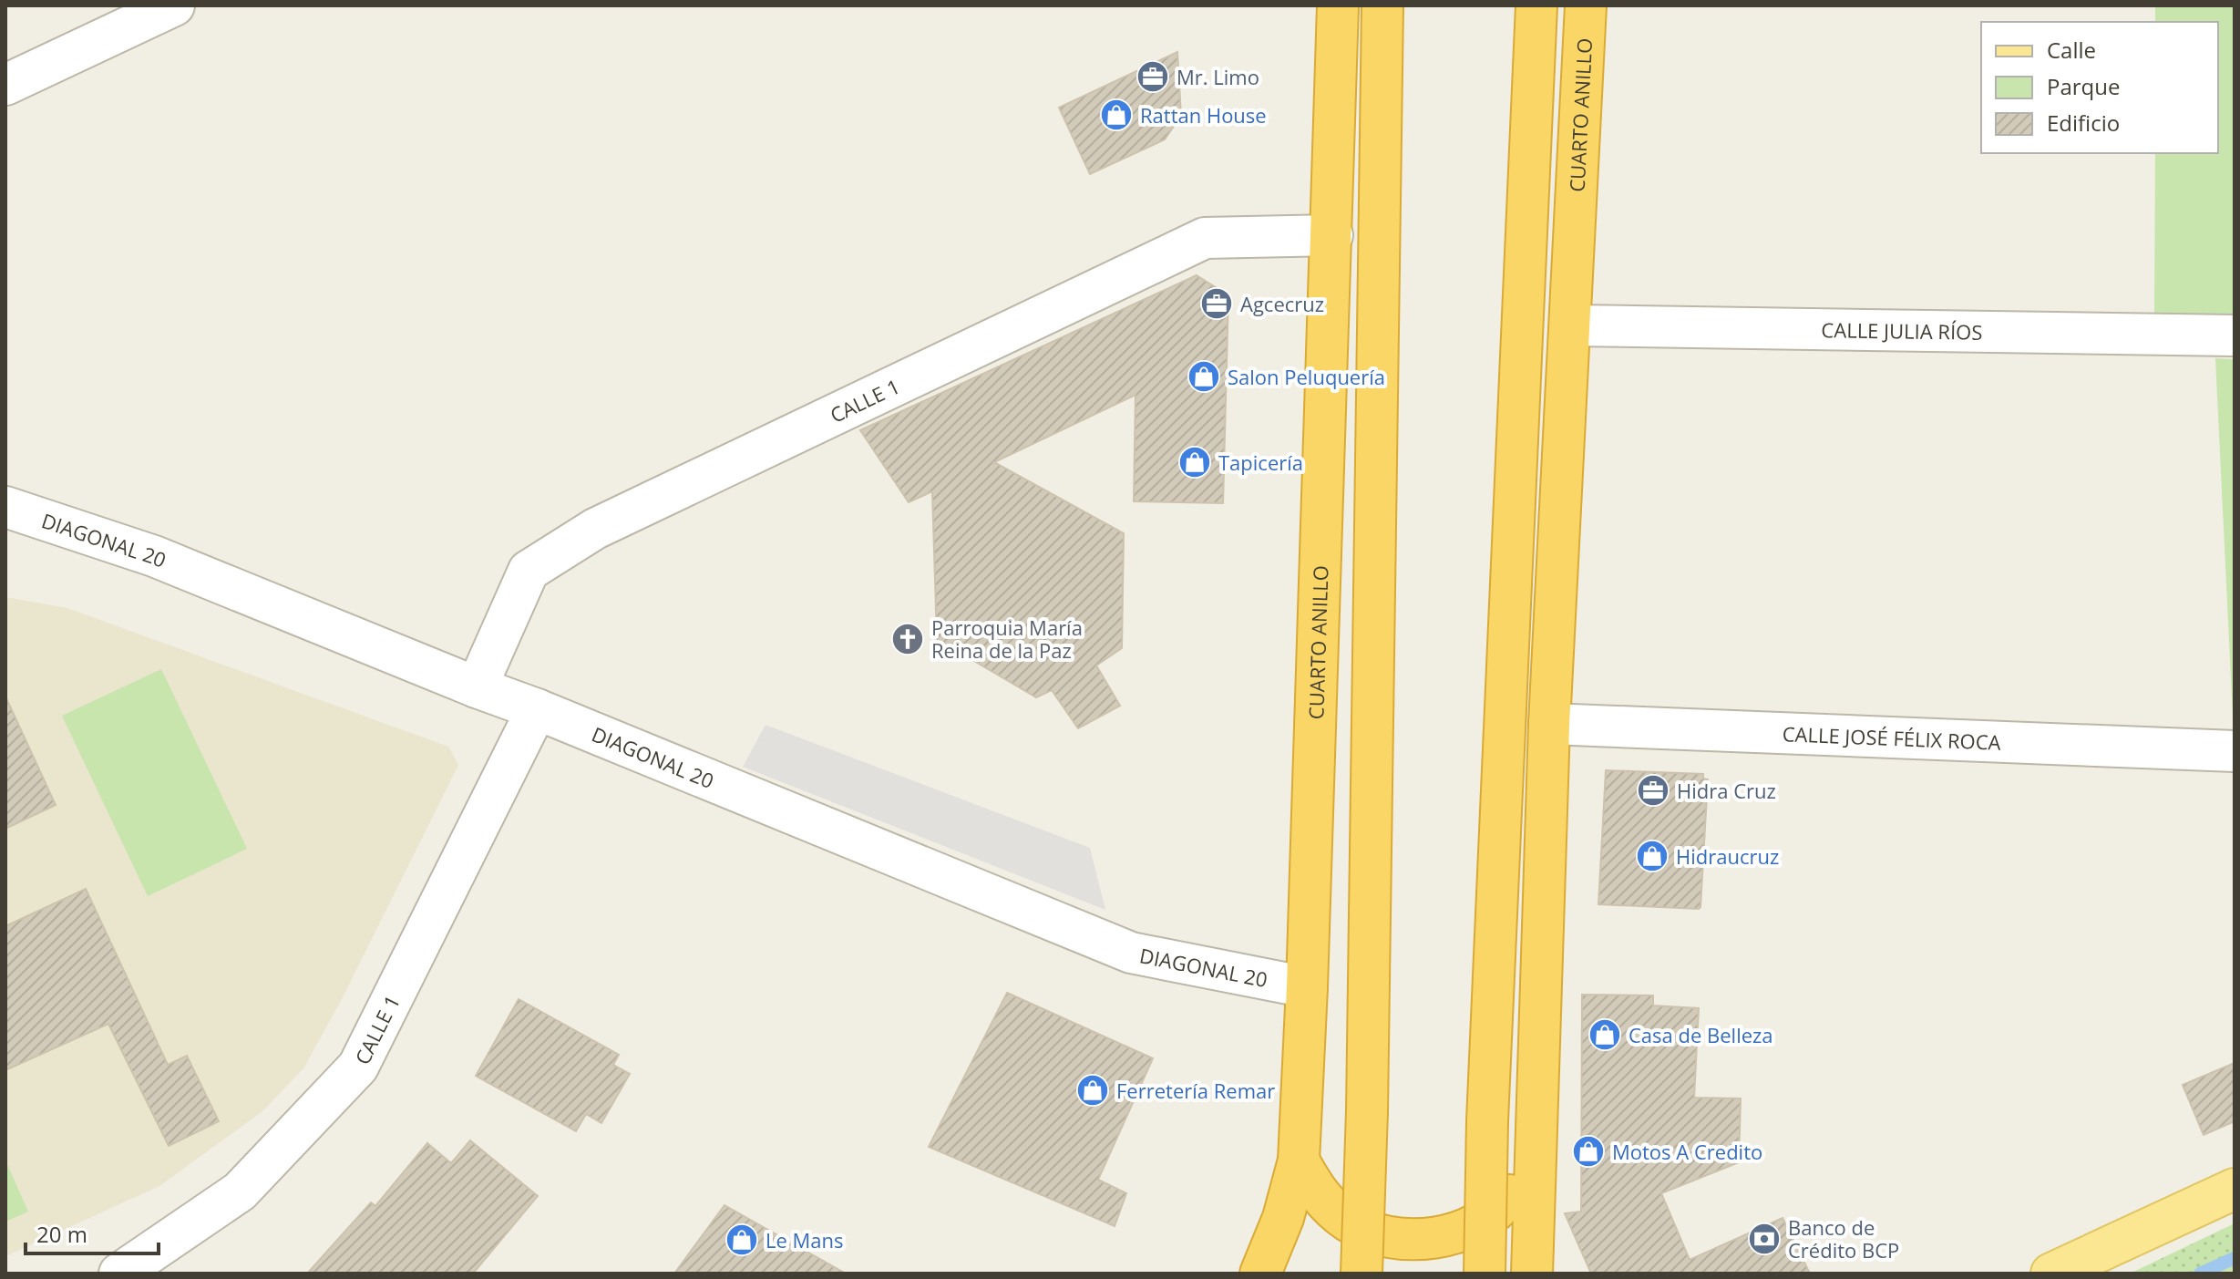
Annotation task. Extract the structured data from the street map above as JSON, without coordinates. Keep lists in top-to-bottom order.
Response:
{
  "streets": {
    "highway": ["CUARTO ANILLO"],
    "street": [
      "CALLE JULIA RÍOS",
      "CALLE 1",
      "DIAGONAL 20",
      "CALLE JOSÉ FÉLIX ROCA"
    ]
  },
  "crossings": [
    ["CUARTO ANILLO", "CALLE JULIA RÍOS"],
    ["CUARTO ANILLO", "CALLE 1"],
    ["CUARTO ANILLO", "DIAGONAL 20"],
    ["CUARTO ANILLO", "CALLE JOSÉ FÉLIX ROCA"],
    ["CALLE 1", "DIAGONAL 20"]
  ],
  "places": {
    "office": ["Mr. Limo", "Agcecruz", "Hidra Cruz"],
    "shop": [
      "Rattan House",
      "Salon Peluquería",
      "Tapicería",
      "Hidraucruz",
      "Casa de Belleza",
      "Ferretería Remar",
      "Motos A Credito",
      "Le Mans"
    ],
    "church": ["Parroquia María Reina de la Paz"],
    "bank": ["Banco de Crédito BCP"]
  },
  "legend": ["Calle", "Parque", "Edificio"],
  "scale_bar": "20 m"
}
